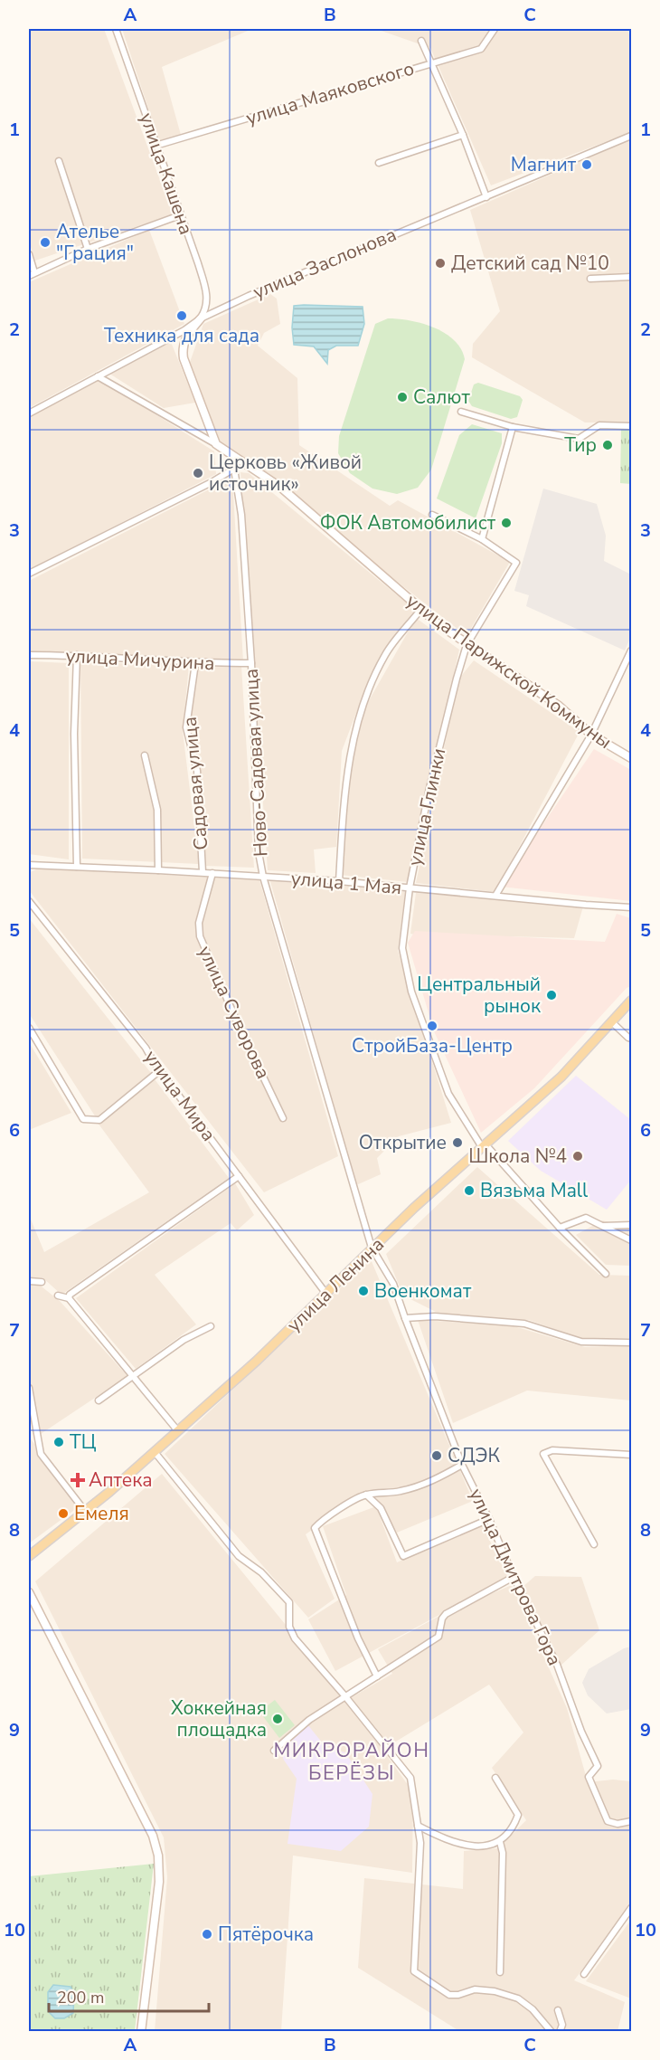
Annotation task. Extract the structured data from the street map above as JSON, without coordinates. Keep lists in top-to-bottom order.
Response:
{
  "streets": {
    "main road": ["улица Ленина"],
    "street": [
      "улица Маяковского",
      "улица Кашена",
      "улица Заслонова",
      "улица Мичурина",
      "улица Парижской Коммуны",
      "Ново-Садовая улица",
      "Садовая улица",
      "улица Глинки",
      "улица 1 Мая",
      "улица Суворова",
      "улица Мира",
      "улица Дмитрова Гора"
    ]
  },
  "crossings": [
    ["улица Маяковского", "улица Кашена"],
    ["улица Кашена", "улица Заслонова"],
    ["улица Мичурина", "Ново-Садовая улица"],
    ["улица Мичурина", "Садовая улица"],
    ["улица Парижской Коммуны", "Ново-Садовая улица"],
    ["улица Парижской Коммуны", "улица Глинки"],
    ["Ново-Садовая улица", "улица 1 Мая"],
    ["Ново-Садовая улица", "улица Ленина"],
    ["Ново-Садовая улица", "улица Дмитрова Гора"],
    ["Садовая улица", "улица 1 Мая"],
    ["улица Глинки", "улица 1 Мая"],
    ["улица Глинки", "улица Ленина"],
    ["улица 1 Мая", "улица Суворова"],
    ["улица Мира", "улица Ленина"],
    ["улица Ленина", "улица Дмитрова Гора"]
  ],
  "districts": ["МИКРОРАЙОН БЕРЁЗЫ"],
  "places": {
    "other": [
      "Магнит",
      "Ателье \"Грация\"",
      "Детский сад №10",
      "Техника для сада",
      "Салют",
      "Тир",
      "Церковь «Живой источник»",
      "ФОК Автомобилист",
      "Центральный рынок",
      "СтройБаза-Центр",
      "Открытие",
      "Школа №4",
      "Вязьма Mall",
      "Военкомат",
      "ТЦ",
      "СДЭК",
      "Емеля",
      "Хоккейная площадка",
      "Пятёрочка"
    ],
    "health": ["Аптека"]
  },
  "scale_bar": "200 m",
  "grid": {
    "columns": ["A", "B", "C"],
    "rows": [
      "1",
      "2",
      "3",
      "4",
      "5",
      "6",
      "7",
      "8",
      "9",
      "10"
    ]
  }
}
